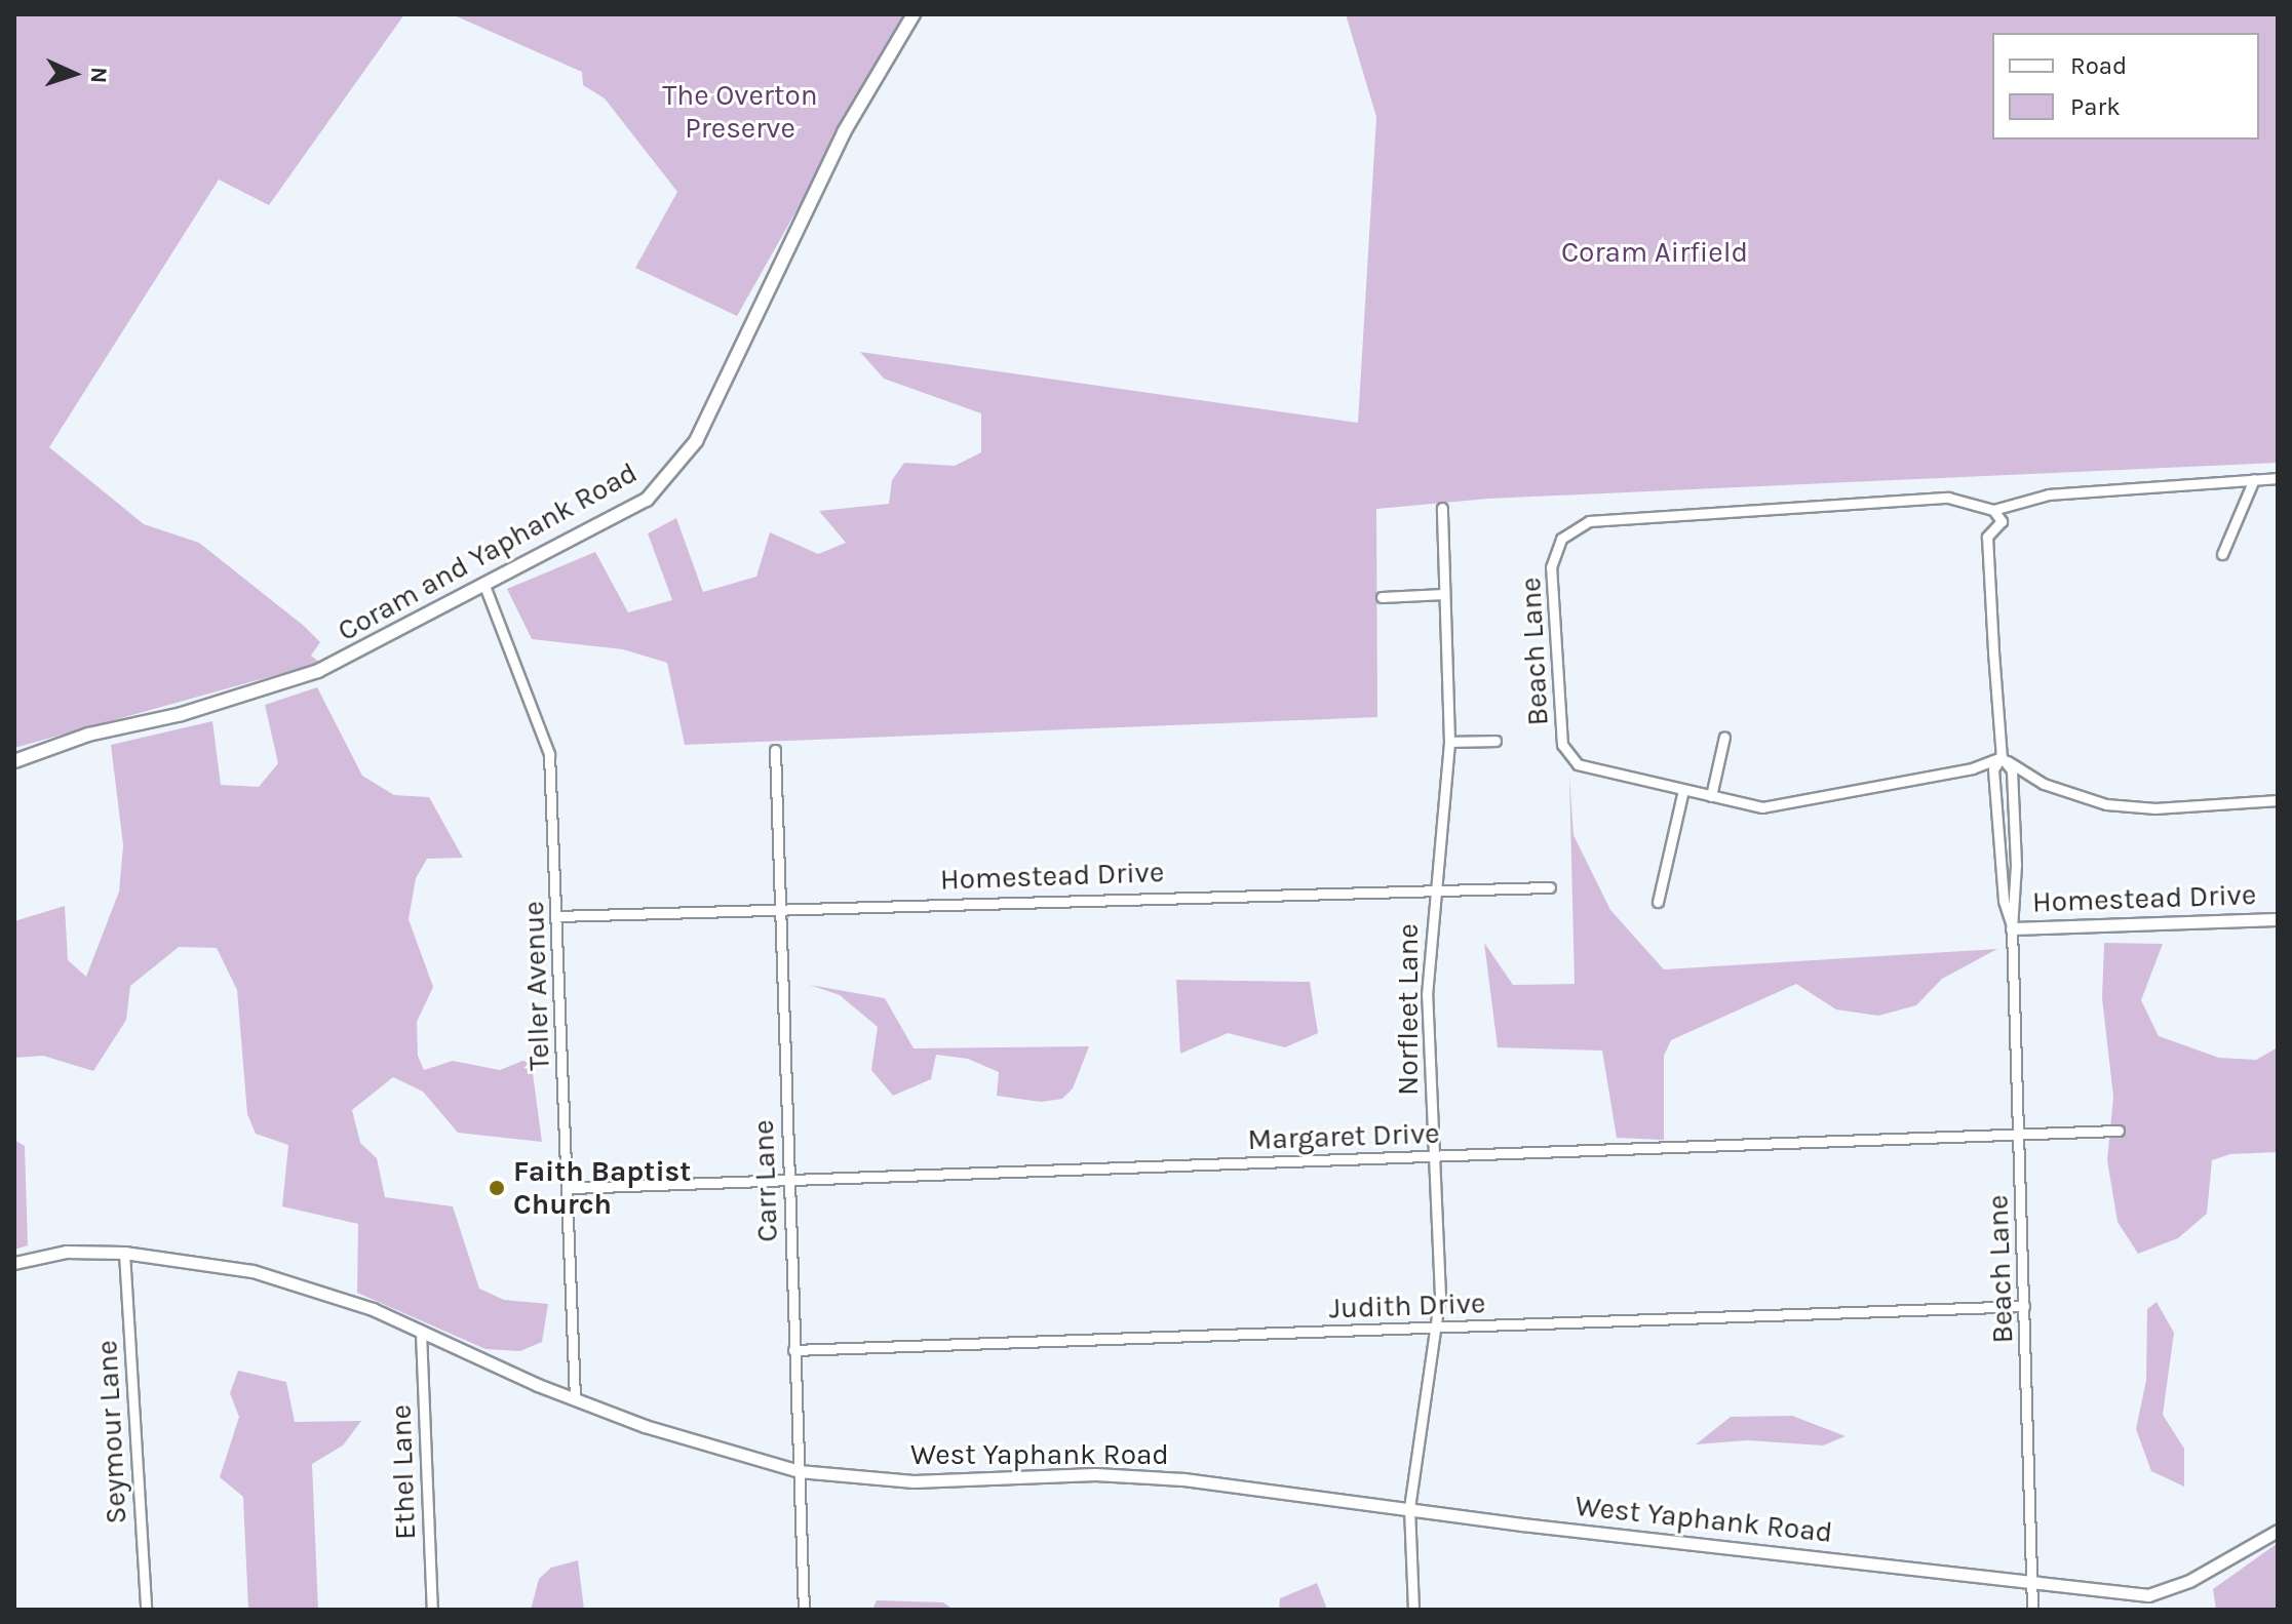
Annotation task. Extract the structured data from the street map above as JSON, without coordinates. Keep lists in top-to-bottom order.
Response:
{
  "streets": {
    "main road": ["Coram and Yaphank Road"],
    "street": [
      "Beach Lane",
      "Homestead Drive",
      "Teller Avenue",
      "Norfleet Lane",
      "Margaret Drive",
      "Carr Lane",
      "Judith Drive",
      "Seymour Lane",
      "West Yaphank Road",
      "Ethel Lane"
    ]
  },
  "crossings": [
    ["Coram and Yaphank Road", "Teller Avenue"],
    ["Beach Lane", "Homestead Drive"],
    ["Beach Lane", "Margaret Drive"],
    ["Beach Lane", "Judith Drive"],
    ["Beach Lane", "West Yaphank Road"],
    ["Homestead Drive", "Teller Avenue"],
    ["Homestead Drive", "Norfleet Lane"],
    ["Homestead Drive", "Carr Lane"],
    ["Teller Avenue", "Margaret Drive"],
    ["Teller Avenue", "West Yaphank Road"],
    ["Norfleet Lane", "Margaret Drive"],
    ["Norfleet Lane", "Judith Drive"],
    ["Norfleet Lane", "West Yaphank Road"],
    ["Margaret Drive", "Carr Lane"],
    ["Carr Lane", "Judith Drive"],
    ["Carr Lane", "West Yaphank Road"],
    ["Seymour Lane", "West Yaphank Road"],
    ["West Yaphank Road", "Ethel Lane"]
  ],
  "parks": ["The Overton Preserve", "Coram Airfield"],
  "places": ["Faith Baptist Church"],
  "legend": ["Road", "Park"],
  "north": "right"
}
